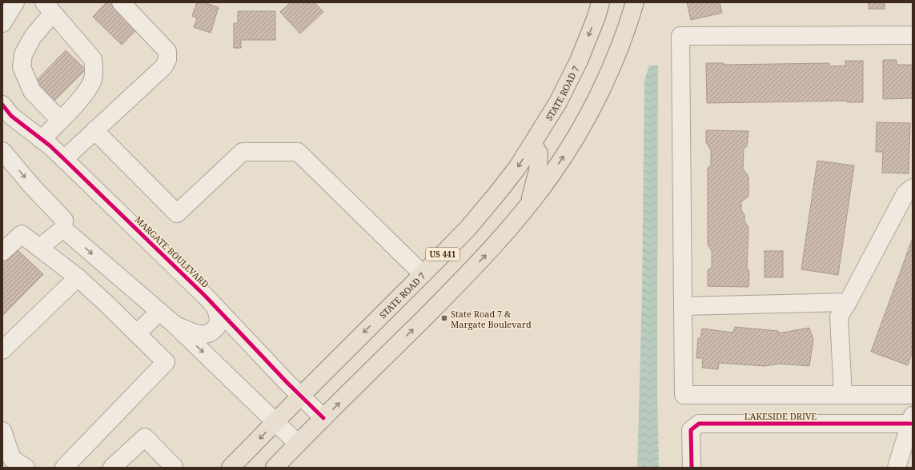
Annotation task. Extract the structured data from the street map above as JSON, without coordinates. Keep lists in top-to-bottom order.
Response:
{
  "streets": {
    "main road": ["STATE ROAD 7", "US 441"],
    "street": ["MARGATE BOULEVARD", "LAKESIDE DRIVE"]
  },
  "crossings": [
    ["STATE ROAD 7", "MARGATE BOULEVARD"]
  ],
  "places": {
    "transit": ["State Road 7 & Margate Boulevard"]
  }
}
